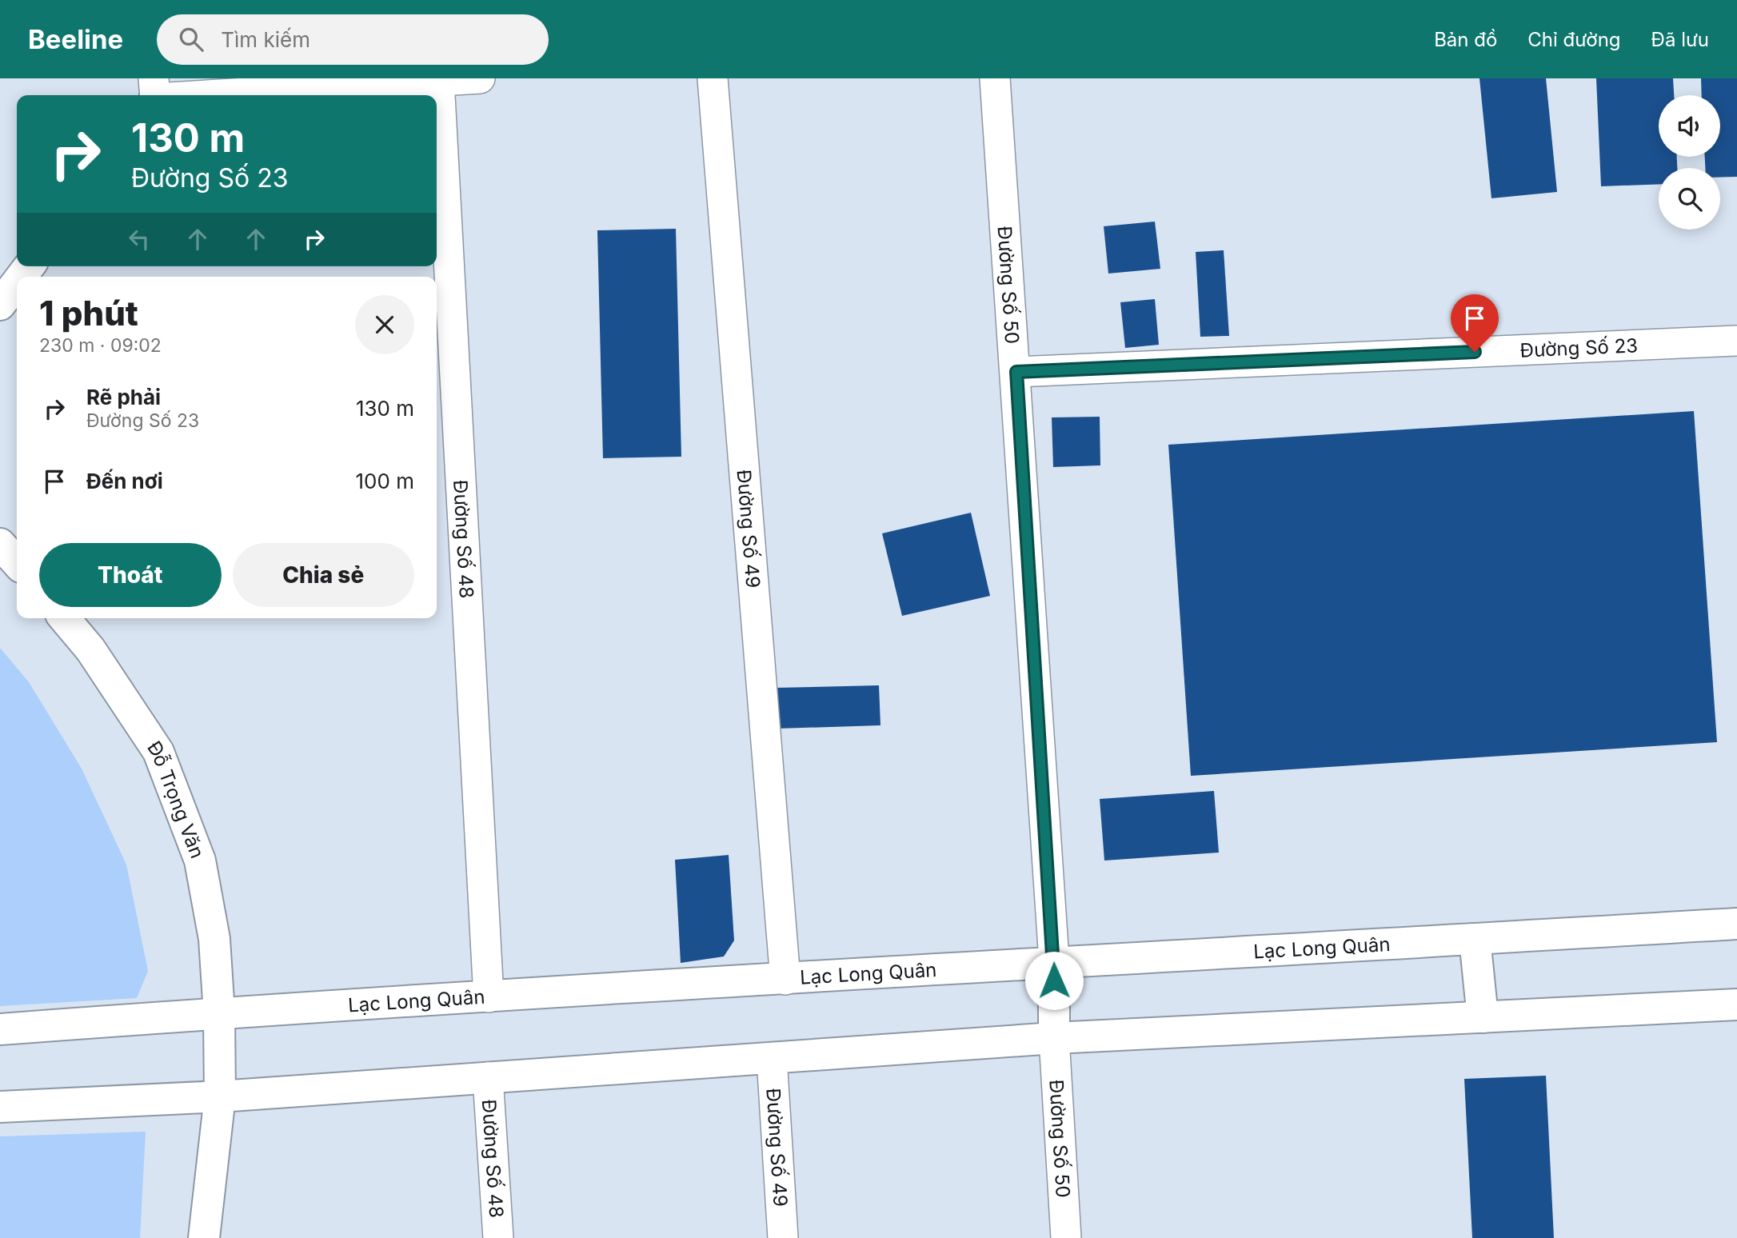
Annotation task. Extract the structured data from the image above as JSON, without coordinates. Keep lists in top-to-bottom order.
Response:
{
  "streets": {
    "main road": ["Đỗ Trọng Văn", "Lạc Long Quân"],
    "street": [
      "Đường Số 50",
      "Đường Số 23",
      "Đường Số 49",
      "Đường Số 48"
    ]
  },
  "crossings": [
    ["Đường Số 50", "Đường Số 23"],
    ["Đường Số 50", "Lạc Long Quân"],
    ["Đường Số 49", "Lạc Long Quân"],
    ["Đường Số 48", "Lạc Long Quân"],
    ["Đỗ Trọng Văn", "Lạc Long Quân"]
  ],
  "page": {
    "header": "Beeline",
    "search": "Tìm kiếm",
    "nav": ["Bản đồ", "Chỉ đường", "Đã lưu"],
    "turn": ["130 m", "Đường Số 23"],
    "heading": ["1 phút", "230 m · 09:02"],
    "list": [
      {
        "name": "Rẽ phải",
        "note": "Đường Số 23",
        "value": "130 m"
      },
      {
        "name": "Đến nơi",
        "value": "100 m"
      }
    ],
    "buttons": ["Thoát", "Chia sẻ"]
  }
}
